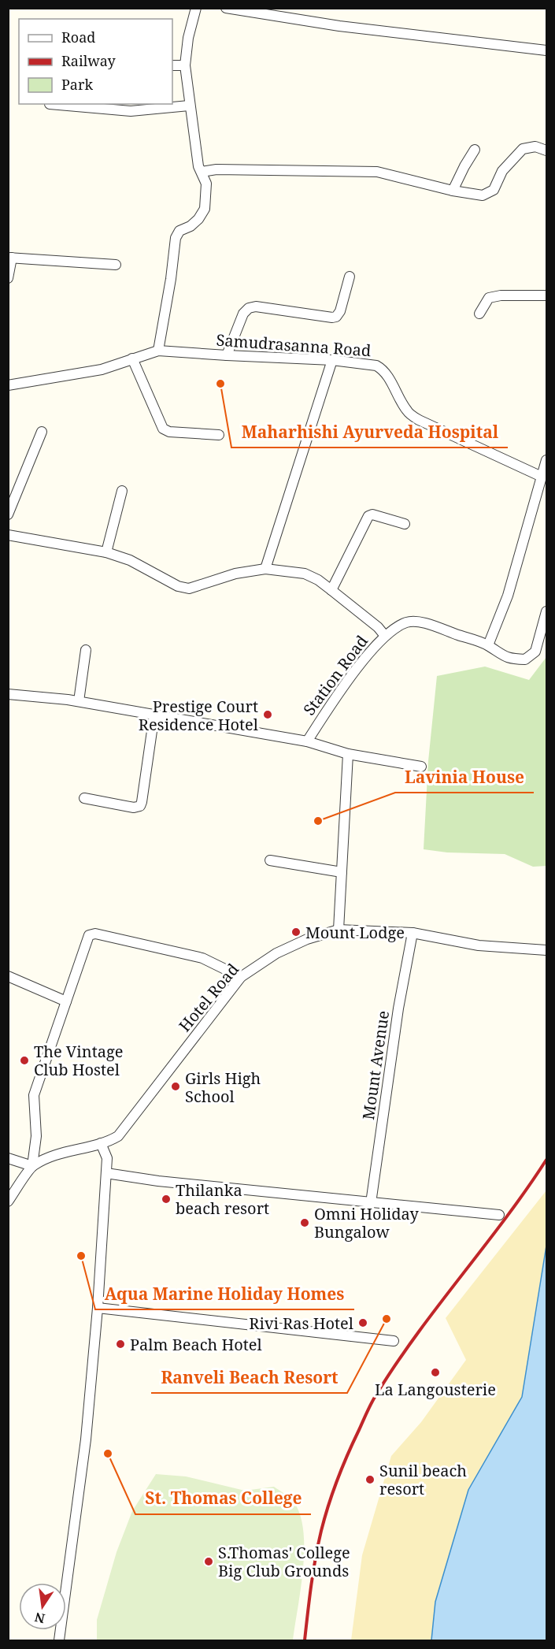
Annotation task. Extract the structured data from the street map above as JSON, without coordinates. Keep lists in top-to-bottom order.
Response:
{
  "streets": {
    "street": [
      "Samudrasanna Road",
      "Station Road",
      "Hotel Road",
      "Mount Avenue"
    ]
  },
  "crossings": [
    ["Hotel Road", "Mount Avenue"]
  ],
  "places": [
    "Maharhishi Ayurveda Hospital",
    "Prestige Court Residence Hotel",
    "Lavinia House",
    "Mount Lodge",
    "The Vintage Club Hostel",
    "Girls High School",
    "Thilanka beach resort",
    "Omni Holiday Bungalow",
    "Aqua Marine Holiday Homes",
    "Ranveli Beach Resort",
    "Rivi Ras Hotel",
    "Palm Beach Hotel",
    "La Langousterie",
    "St. Thomas College",
    "Sunil beach resort",
    "S.Thomas' College Big Club Grounds"
  ],
  "legend": ["Road", "Railway", "Park"],
  "north": "bottom"
}
